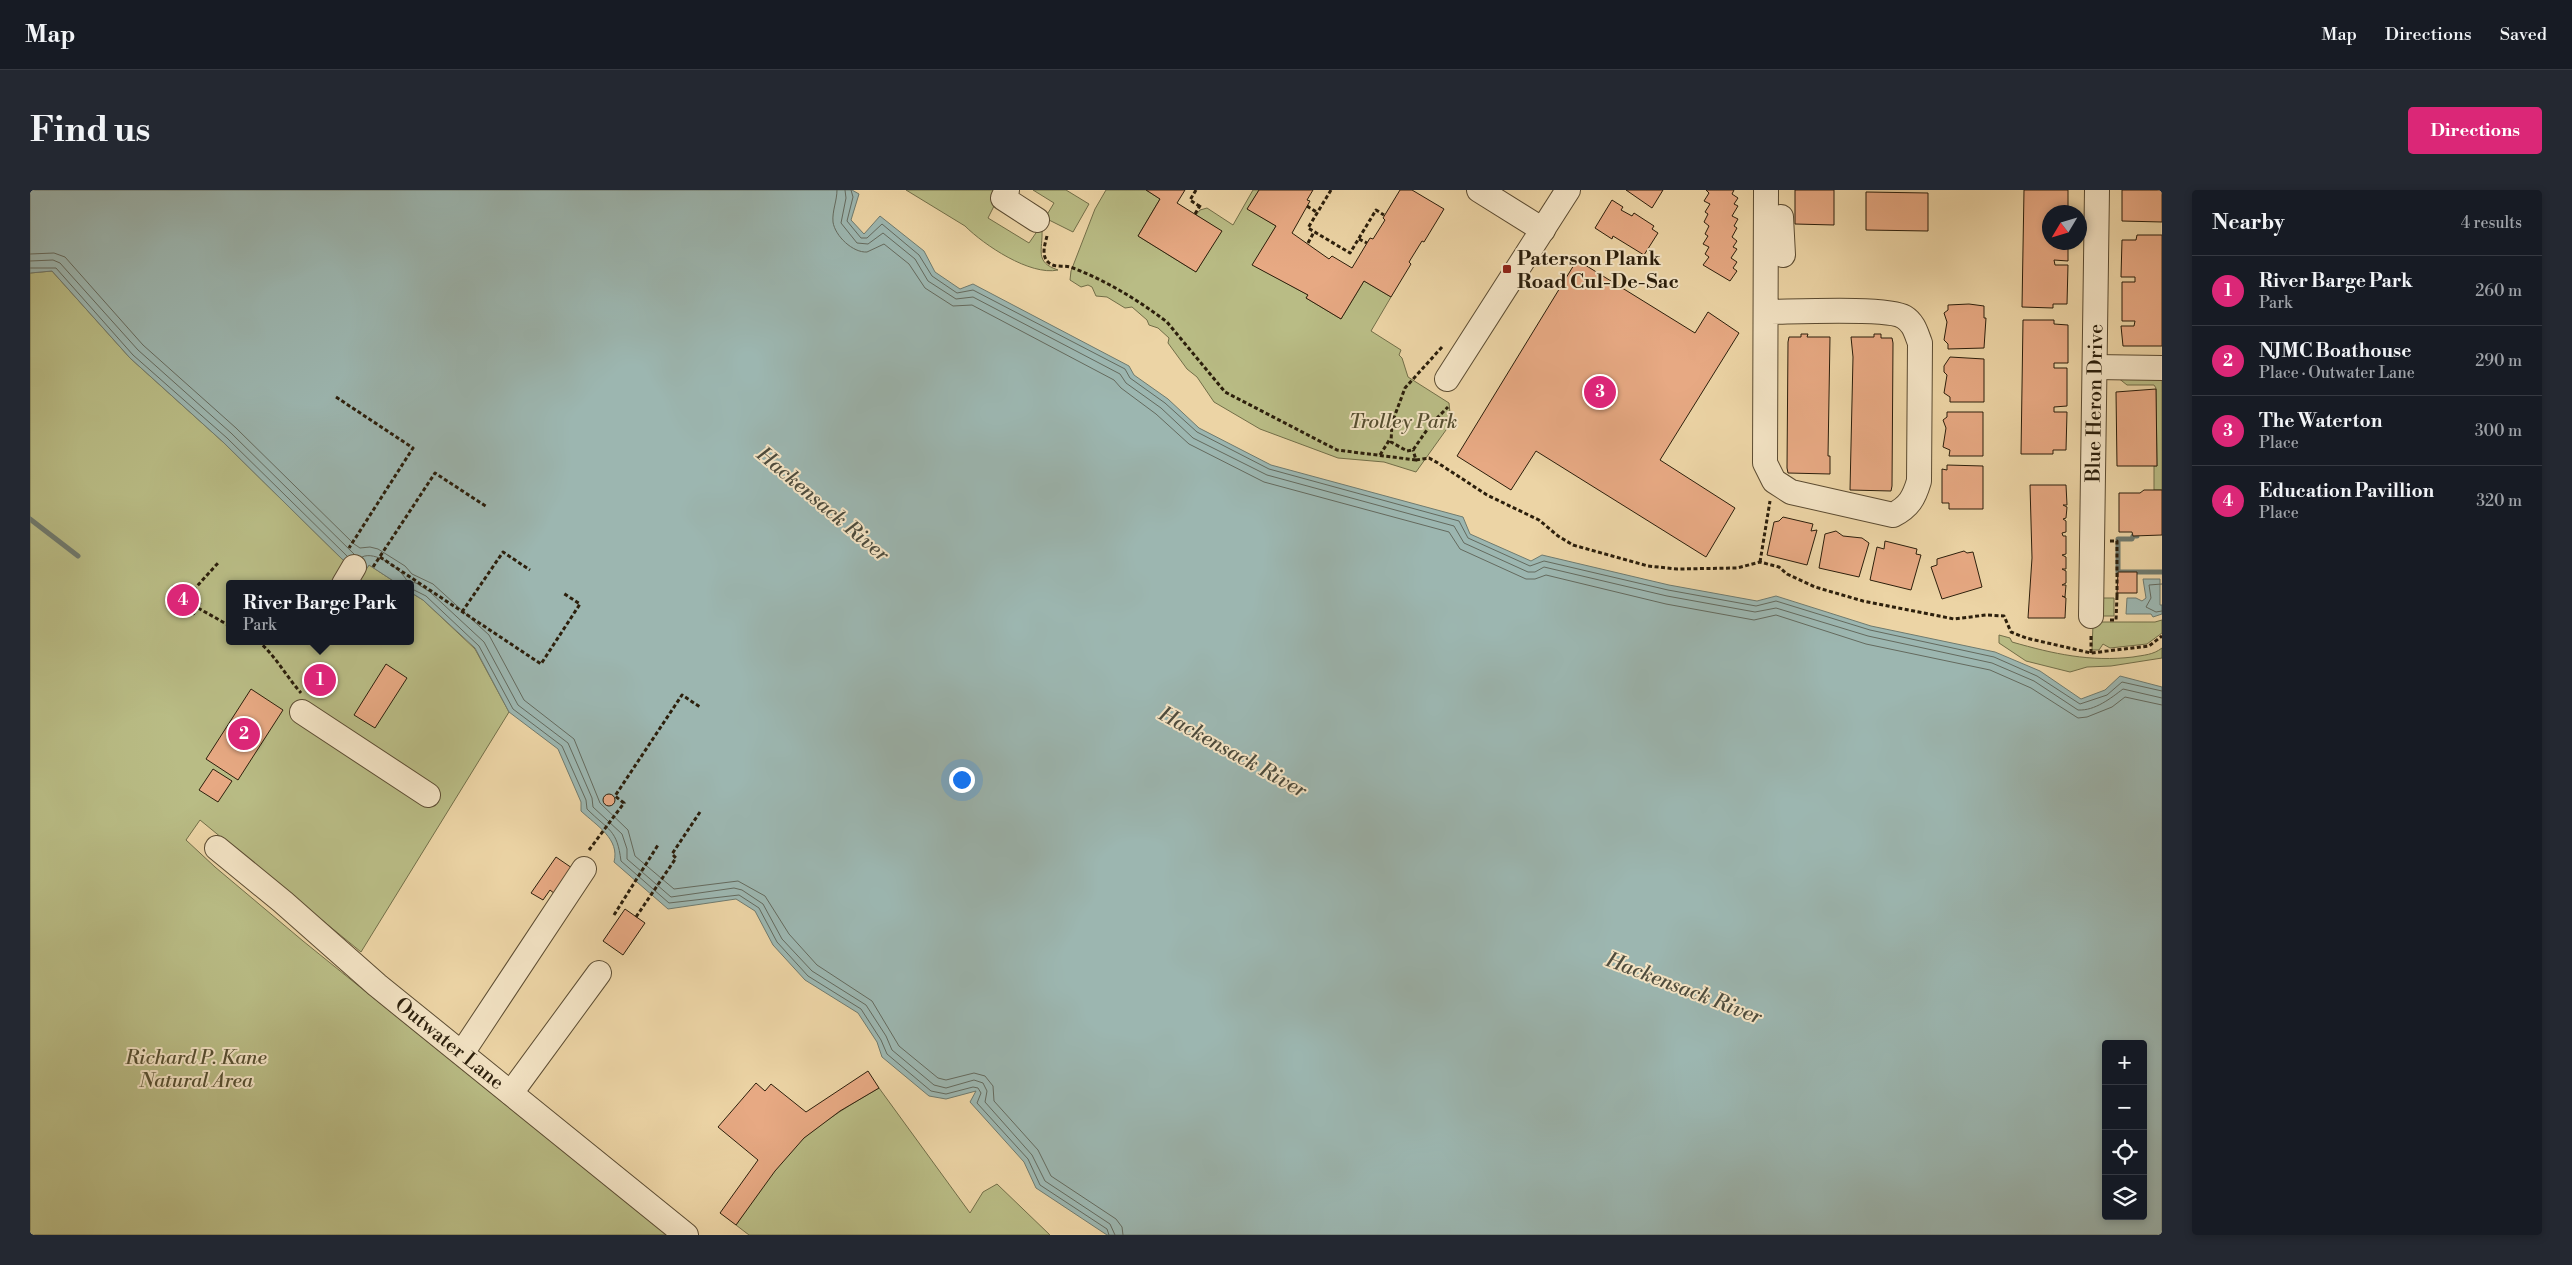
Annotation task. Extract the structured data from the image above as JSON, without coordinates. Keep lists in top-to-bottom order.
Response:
{
  "streets": {
    "street": ["Blue Heron Drive", "Outwater Lane"]
  },
  "water": ["Hackensack River"],
  "parks": ["Trolley Park", "Richard P. Kane Natural Area"],
  "places": {
    "transit": ["Paterson Plank Road Cul-De-Sac"]
  },
  "north": "bottom left",
  "page": {
    "header": "Map",
    "nav": ["Map", "Directions", "Saved"],
    "buttons": "Directions",
    "title": "Find us",
    "heading": ["Nearby", "4 results"],
    "list": [
      {
        "mark": "1",
        "name": "River Barge Park",
        "note": "Park",
        "value": "260 m"
      },
      {
        "mark": "2",
        "name": "NJMC Boathouse",
        "note": "Place · Outwater Lane",
        "value": "290 m"
      },
      {
        "mark": "3",
        "name": "The Waterton",
        "note": "Place",
        "value": "300 m"
      },
      {
        "mark": "4",
        "name": "Education Pavillion",
        "note": "Place",
        "value": "320 m"
      }
    ],
    "pins": [
      "3",
      "4",
      "1",
      "2"
    ],
    "popup": ["River Barge Park", "Park"],
    "map_buttons": ["+", "−"]
  }
}
